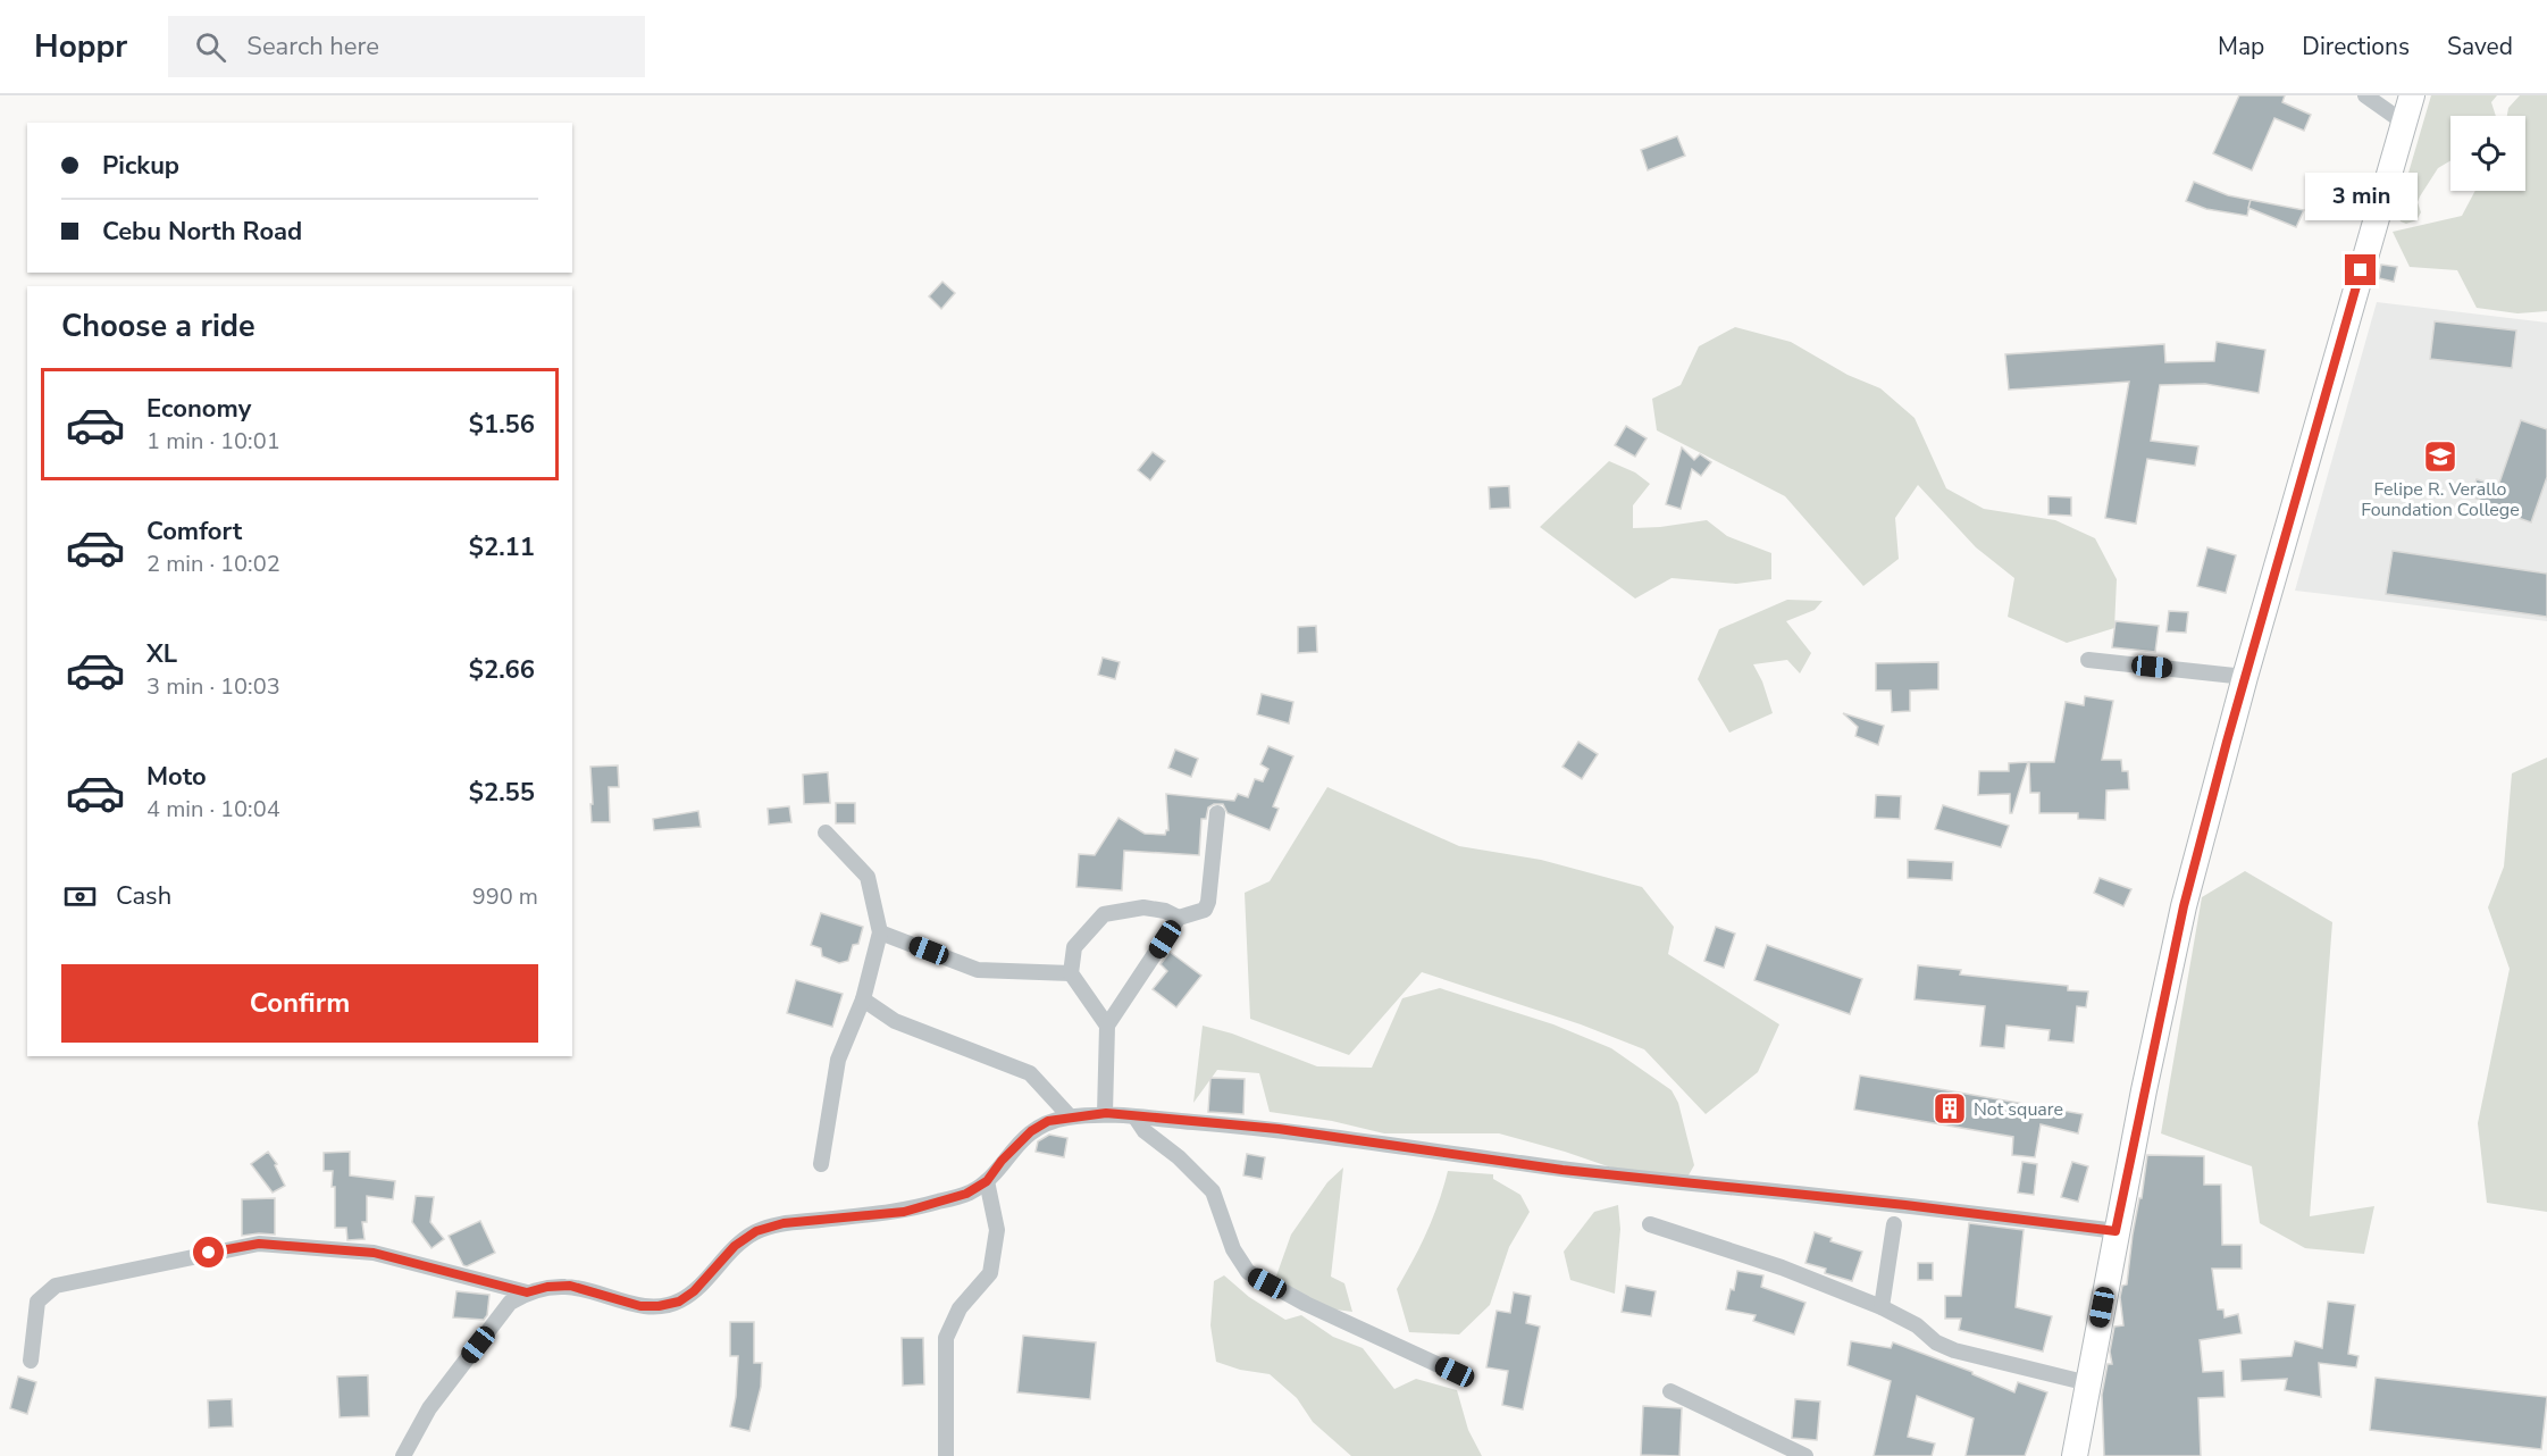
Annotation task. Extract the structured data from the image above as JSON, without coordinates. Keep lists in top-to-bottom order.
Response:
{
  "places": {
    "school or university": ["Felipe R. Verallo Foundation College"],
    "building": ["Not square"]
  },
  "page": {
    "header": "Hoppr",
    "search": "Search here",
    "nav": ["Map", "Directions", "Saved"],
    "banner": ["Pickup", "Cebu North Road"],
    "bubble": "3 min",
    "heading": "Choose a ride",
    "list": [
      {
        "name": "Economy",
        "note": "1 min · 10:01",
        "value": "$1.56"
      },
      {
        "name": "Comfort",
        "note": "2 min · 10:02",
        "value": "$2.11"
      },
      {
        "name": "XL",
        "note": "3 min · 10:03",
        "value": "$2.66"
      },
      {
        "name": "Moto",
        "note": "4 min · 10:04",
        "value": "$2.55"
      }
    ],
    "pay": ["Cash", "990 m"],
    "buttons": "Confirm"
  }
}
